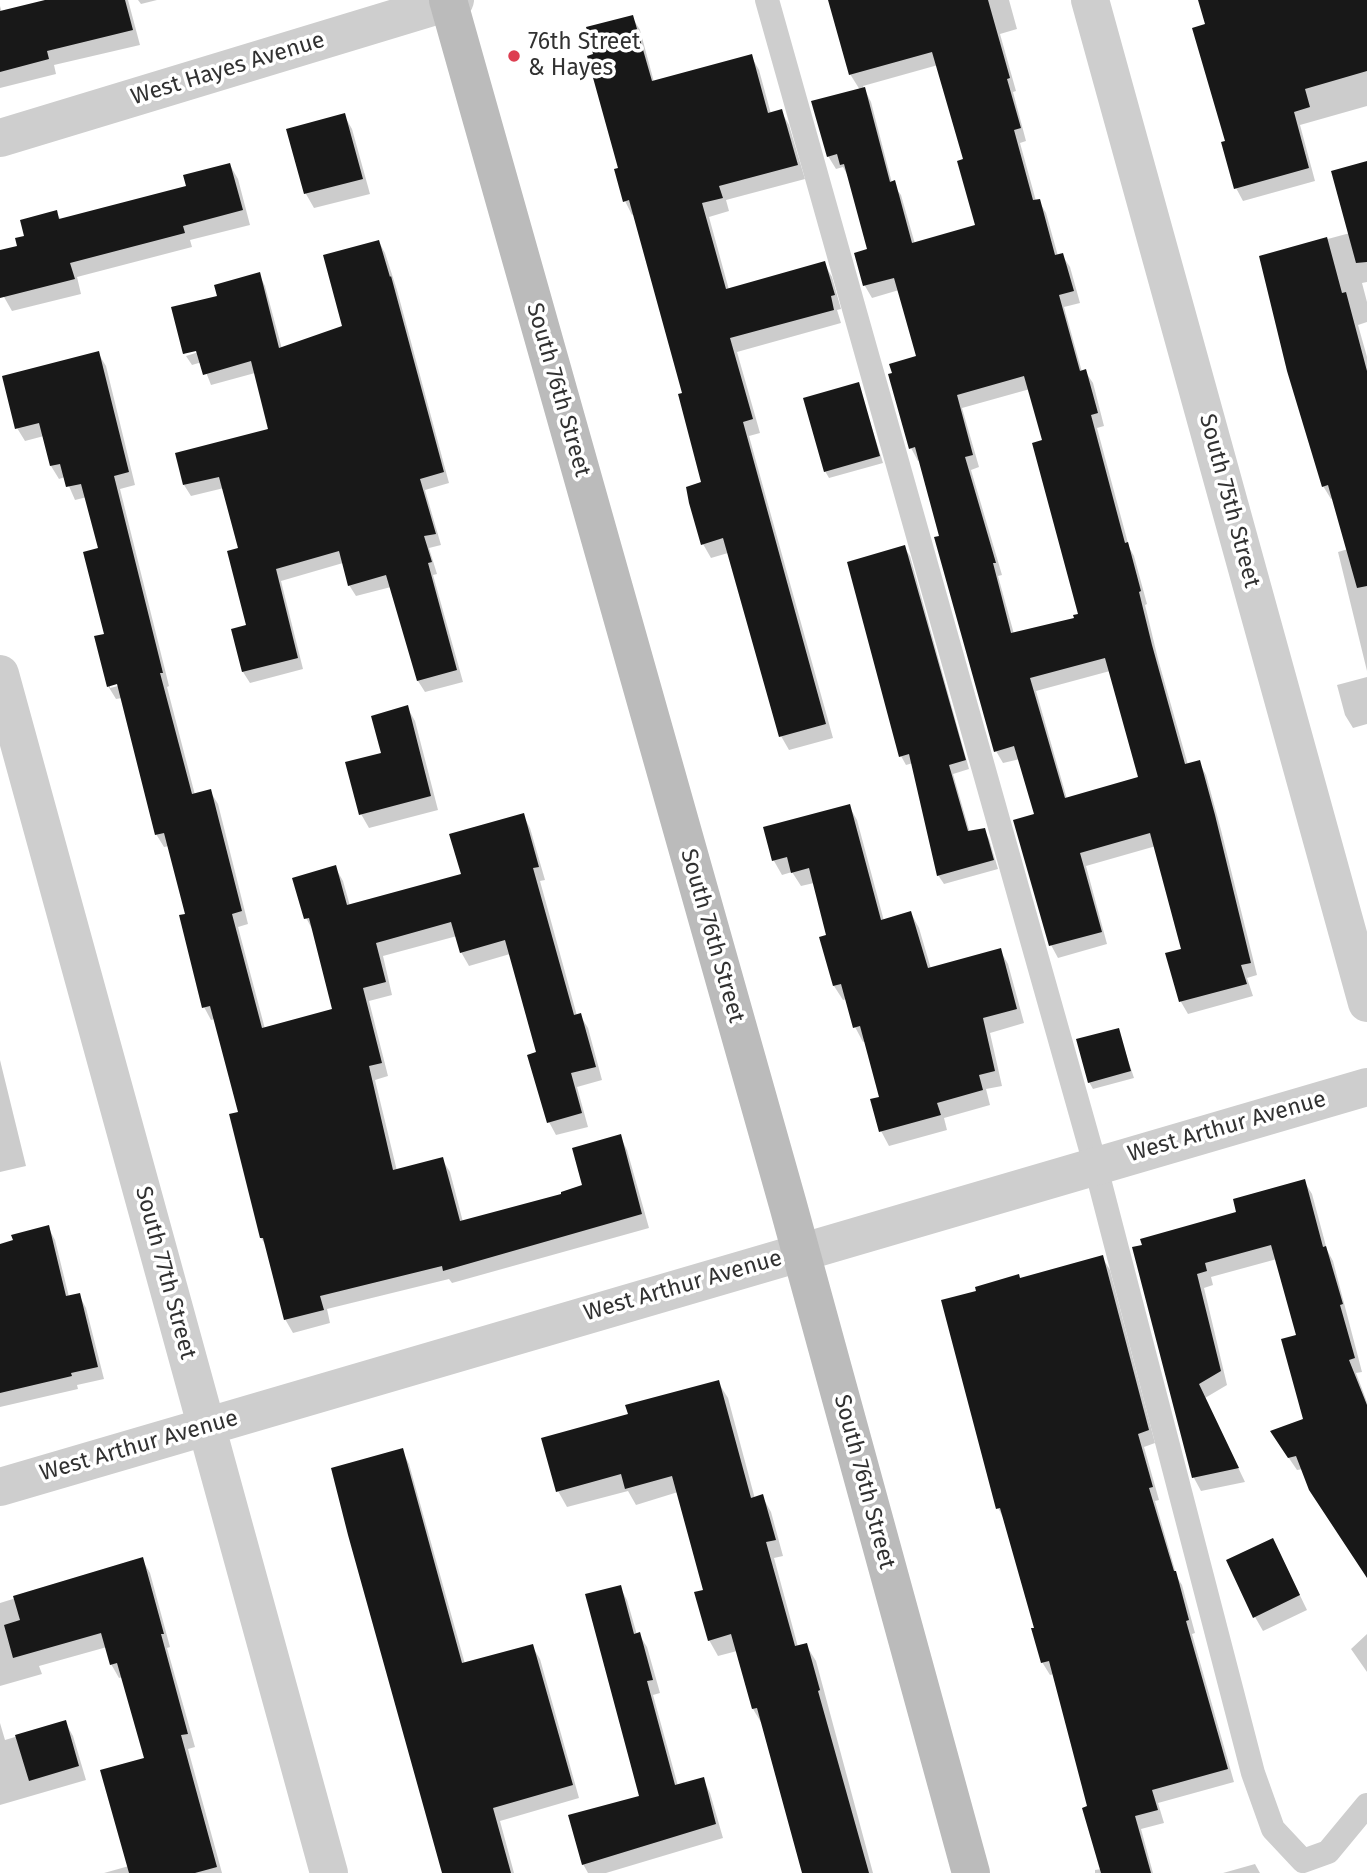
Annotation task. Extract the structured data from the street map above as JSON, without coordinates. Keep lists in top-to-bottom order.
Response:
{
  "streets": {
    "main road": ["South 76th Street"],
    "street": [
      "West Hayes Avenue",
      "South 75th Street",
      "West Arthur Avenue",
      "South 77th Street"
    ]
  },
  "crossings": [
    ["West Hayes Avenue", "South 76th Street"],
    ["South 76th Street", "West Arthur Avenue"],
    ["West Arthur Avenue", "South 77th Street"]
  ],
  "places": ["76th Street & Hayes"]
}
